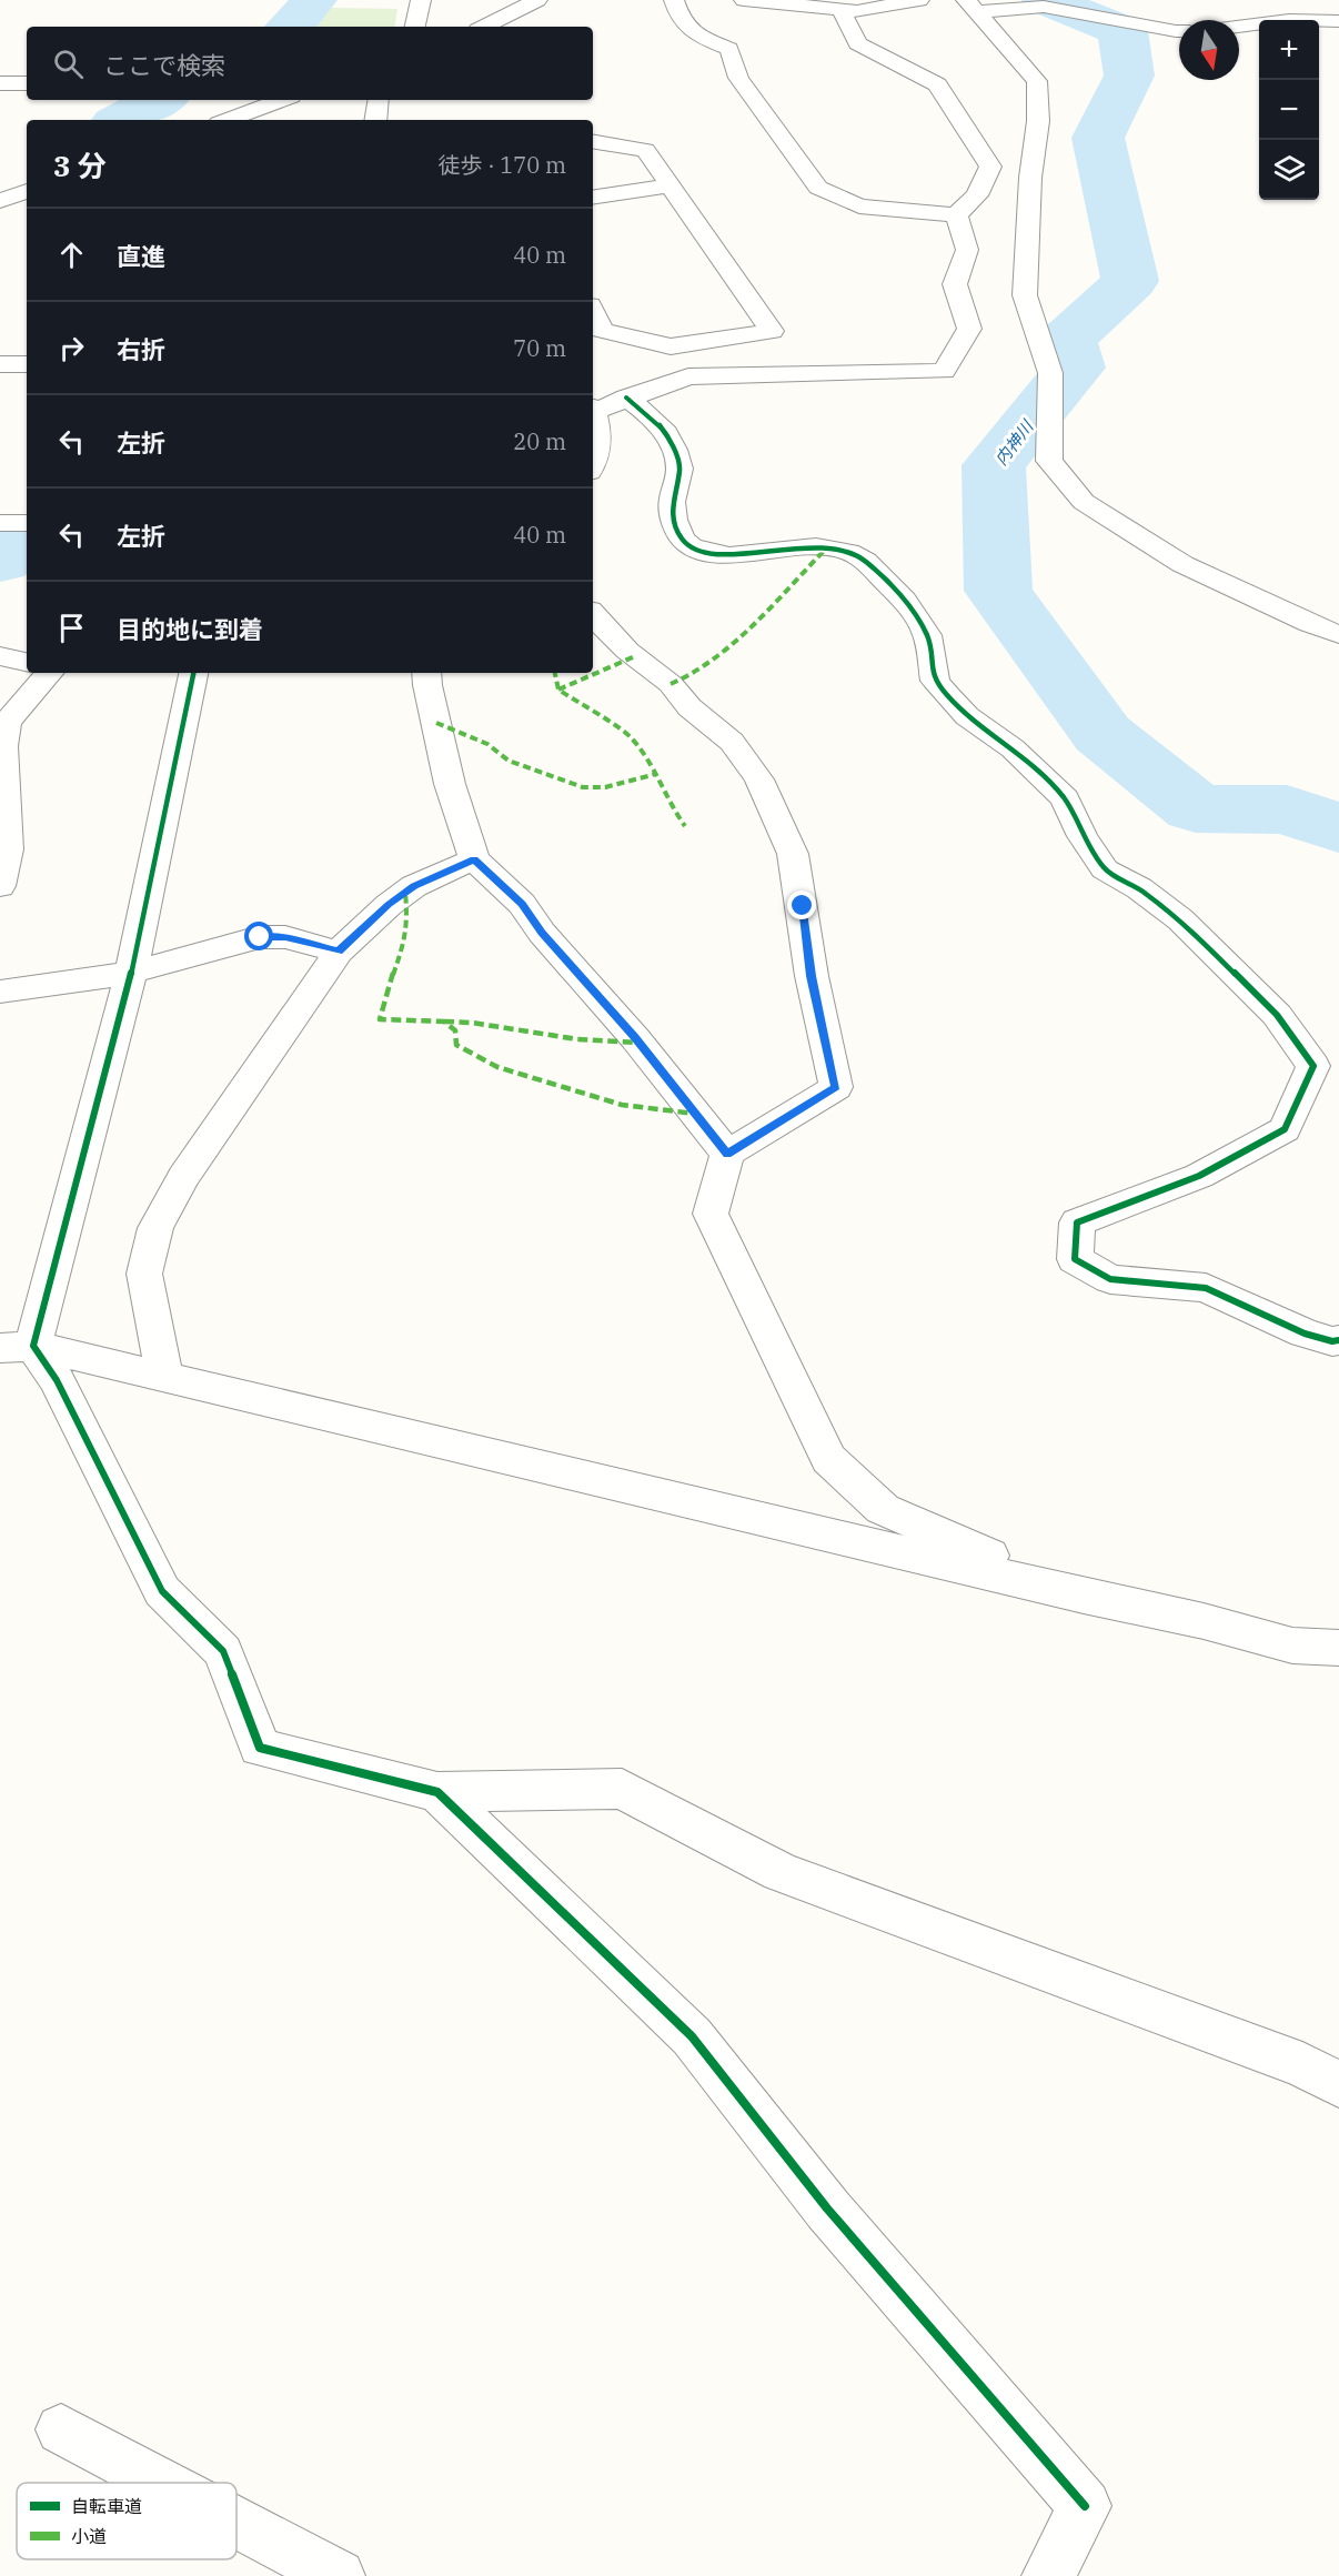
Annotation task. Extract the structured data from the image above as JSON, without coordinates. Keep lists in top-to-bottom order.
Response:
{
  "water": ["内神川"],
  "legend": ["自転車道", "小道"],
  "north": "bottom",
  "page": {
    "map_buttons": ["+", "−"],
    "search": "ここで検索",
    "heading": ["3 分", "徒歩 · 170 m"],
    "list": [
      ["直進", "40 m"],
      ["右折", "70 m"],
      ["左折", "20 m"],
      ["左折", "40 m"],
      "目的地に到着"
    ]
  }
}
